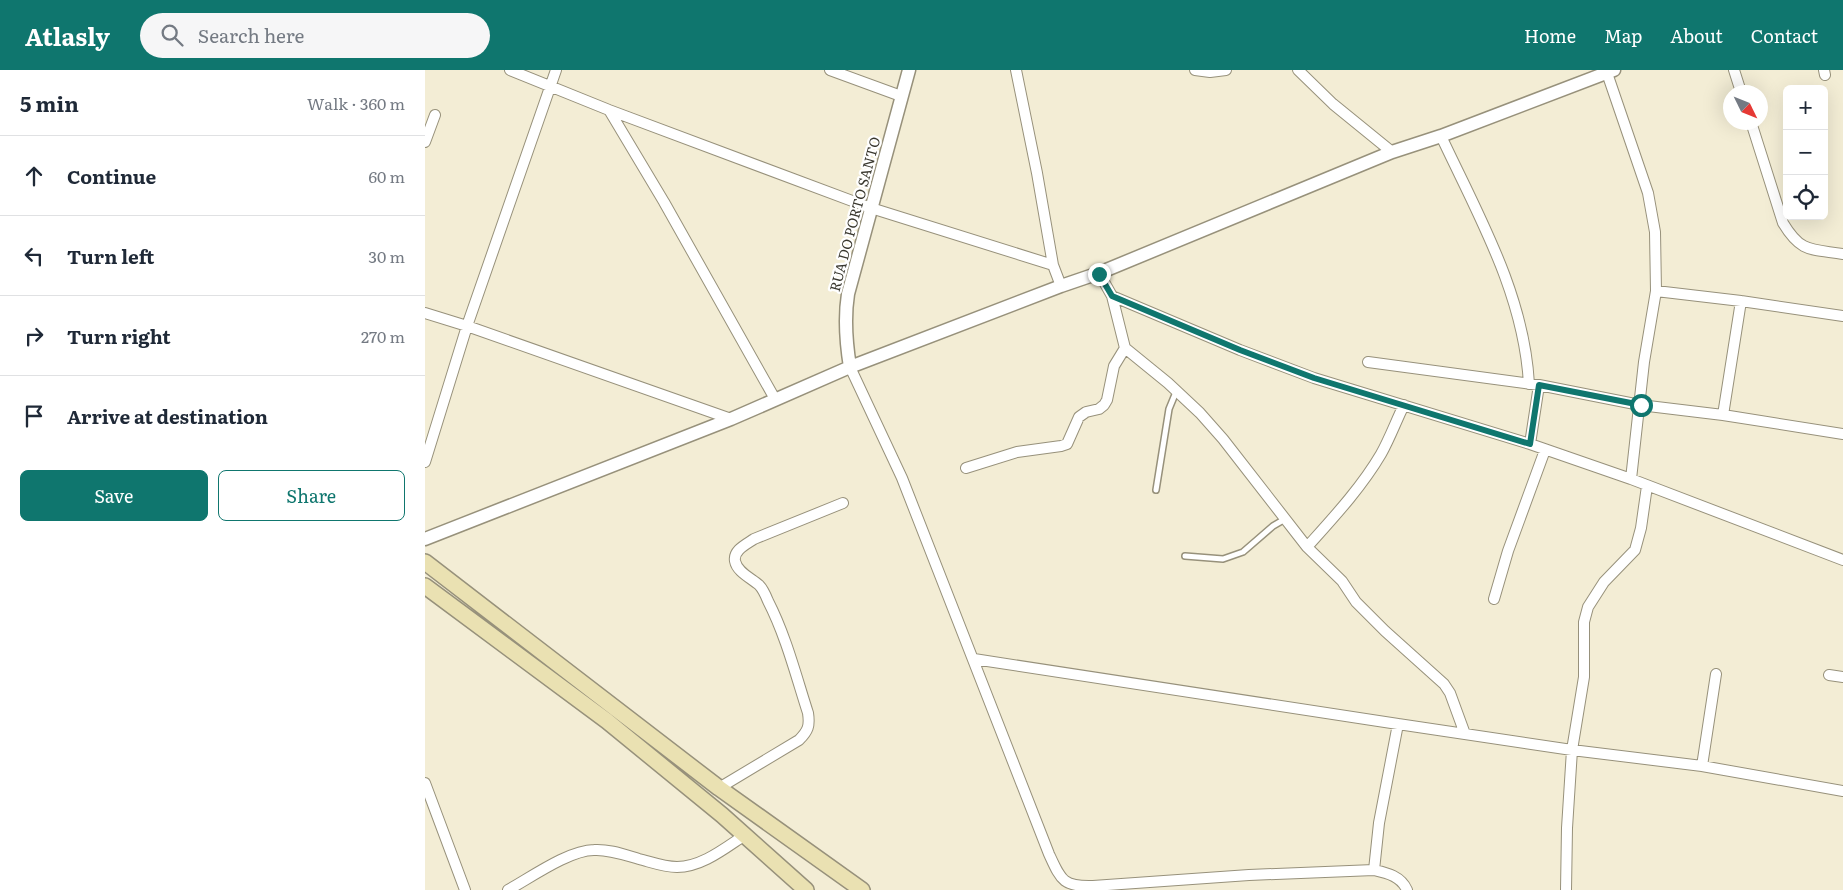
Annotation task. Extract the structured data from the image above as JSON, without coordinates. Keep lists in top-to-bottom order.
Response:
{
  "streets": {
    "street": ["RUA DO PORTO SANTO"]
  },
  "north": "bottom right",
  "page": {
    "header": "Atlasly",
    "search": "Search here",
    "nav": [
      "Home",
      "Map",
      "About",
      "Contact"
    ],
    "heading": ["5 min", "Walk · 360 m"],
    "map_buttons": ["+", "−"],
    "list": [
      ["Continue", "60 m"],
      ["Turn left", "30 m"],
      ["Turn right", "270 m"],
      "Arrive at destination"
    ],
    "buttons": ["Save", "Share"]
  }
}
